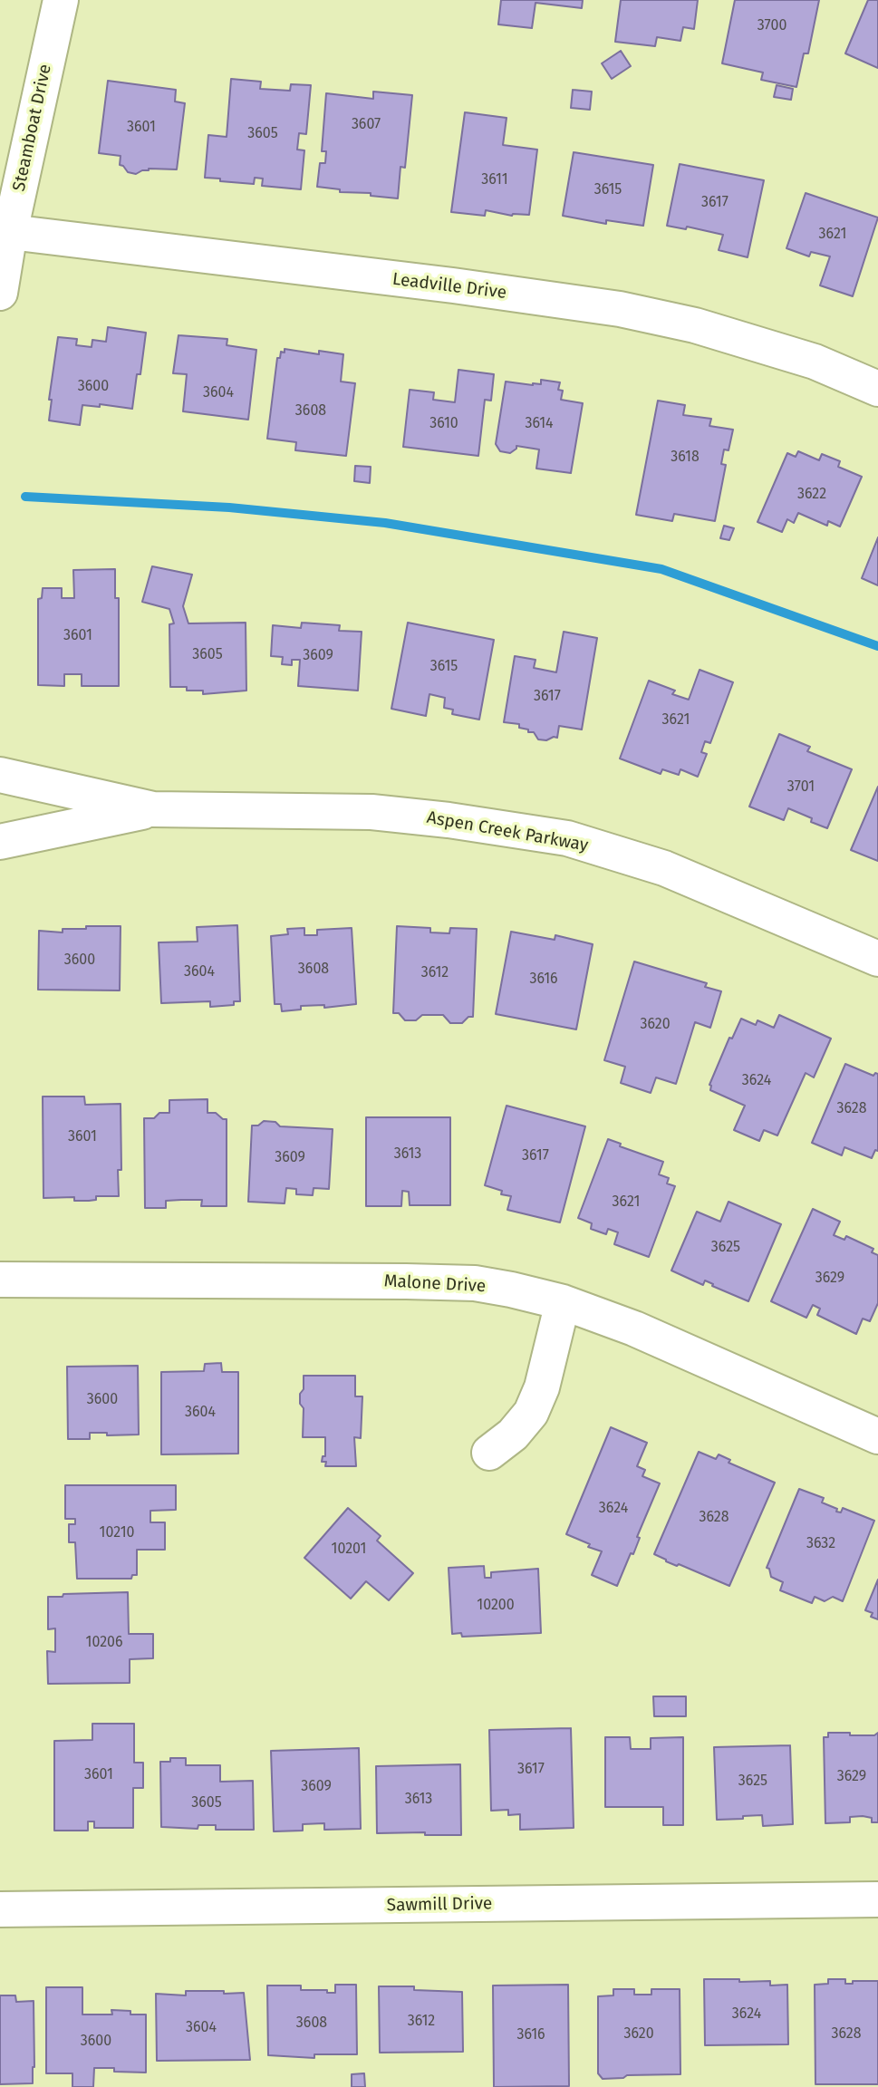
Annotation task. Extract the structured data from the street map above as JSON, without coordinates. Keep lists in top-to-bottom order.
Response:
{
  "streets": {
    "street": [
      "Steamboat Drive",
      "Leadville Drive",
      "Aspen Creek Parkway",
      "Malone Drive",
      "Sawmill Drive"
    ]
  },
  "crossings": [
    ["Steamboat Drive", "Leadville Drive"]
  ],
  "house_numbers": [
    "3700",
    "3607",
    "3601",
    "3605",
    "3611",
    "3615",
    "3617",
    "3621",
    "3600",
    "3604",
    "3608",
    "3610",
    "3614",
    "3618",
    "3622",
    "3601",
    "3605",
    "3609",
    "3615",
    "3617",
    "3621",
    "3701",
    "3600",
    "3608",
    "3604",
    "3612",
    "3616",
    "3620",
    "3624",
    "3628",
    "3601",
    "3613",
    "3617",
    "3609",
    "3621",
    "3625",
    "3629",
    "3600",
    "3604",
    "3624",
    "3628",
    "10210",
    "3632",
    "10201",
    "10200",
    "10206",
    "3617",
    "3601",
    "3629",
    "3625",
    "3609",
    "3613",
    "3605",
    "3624",
    "3612",
    "3608",
    "3604",
    "3620",
    "3628",
    "3616",
    "3600"
  ]
}
